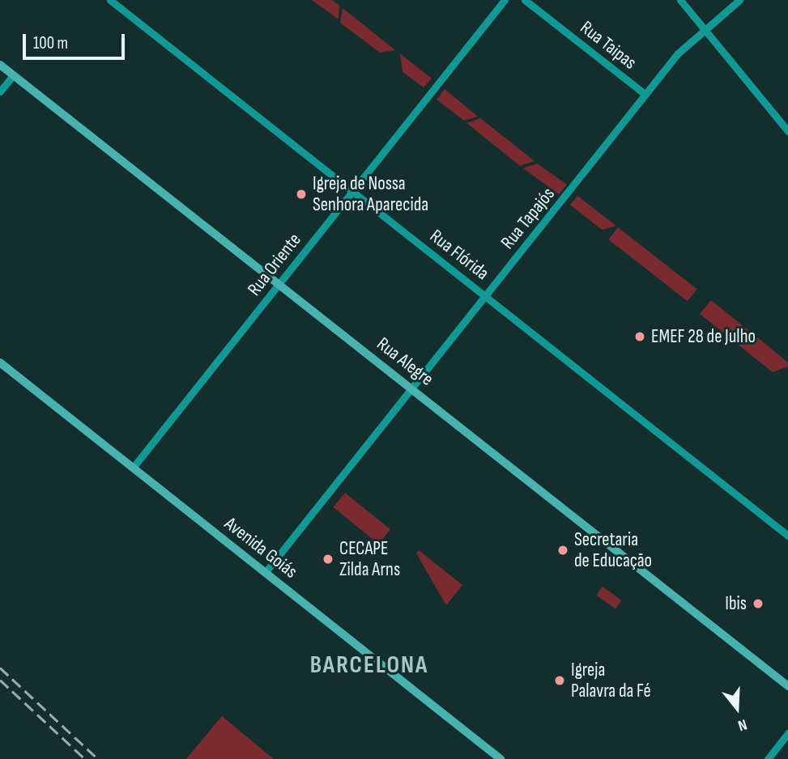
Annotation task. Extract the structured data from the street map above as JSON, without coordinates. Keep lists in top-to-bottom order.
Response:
{
  "streets": {
    "main road": ["Rua Alegre", "Avenida Goiás"],
    "street": [
      "Rua Taipas",
      "Rua Tapajós",
      "Rua Flórida",
      "Rua Oriente"
    ]
  },
  "crossings": [
    ["Rua Taipas", "Rua Tapajós"],
    ["Rua Tapajós", "Rua Flórida"],
    ["Rua Tapajós", "Rua Alegre"],
    ["Rua Tapajós", "Avenida Goiás"],
    ["Rua Flórida", "Rua Oriente"],
    ["Rua Oriente", "Rua Alegre"],
    ["Rua Oriente", "Avenida Goiás"]
  ],
  "districts": ["BARCELONA"],
  "places": [
    "Igreja de Nossa Senhora Aparecida",
    "EMEF 28 de Julho",
    "Secretaria de Educação",
    "CECAPE Zilda Arns",
    "Ibis",
    "Igreja Palavra da Fé"
  ],
  "scale_bar": "100 m",
  "north": "bottom"
}
